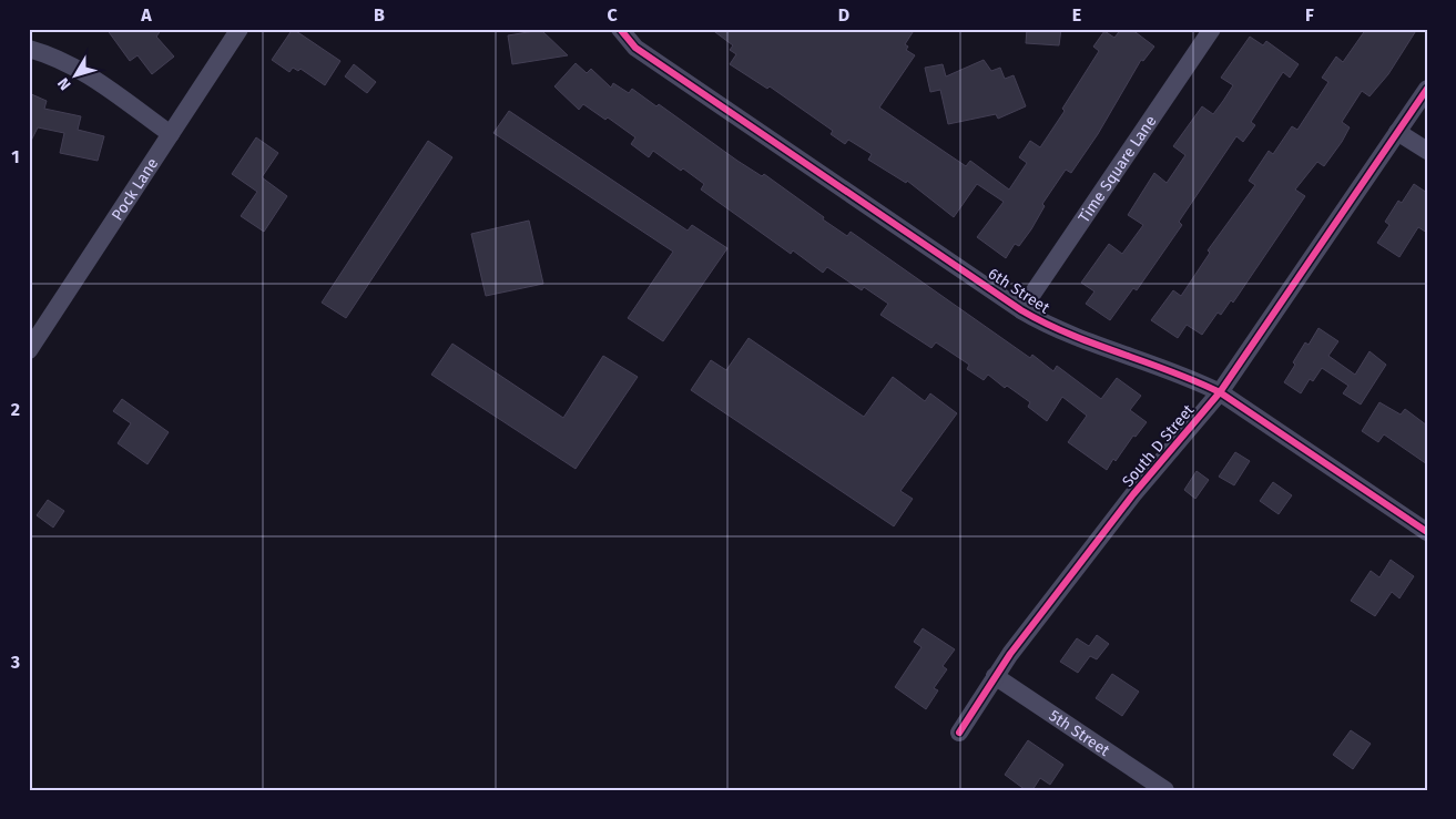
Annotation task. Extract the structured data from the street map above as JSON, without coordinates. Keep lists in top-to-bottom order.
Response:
{
  "streets": {
    "street": [
      "Time Square Lane",
      "Pock Lane",
      "6th Street",
      "South D Street",
      "5th Street"
    ]
  },
  "crossings": [
    ["Time Square Lane", "6th Street"],
    ["6th Street", "South D Street"],
    ["South D Street", "5th Street"]
  ],
  "north": "bottom left",
  "grid": {
    "columns": [
      "A",
      "B",
      "C",
      "D",
      "E",
      "F"
    ],
    "rows": ["1", "2", "3"]
  }
}
